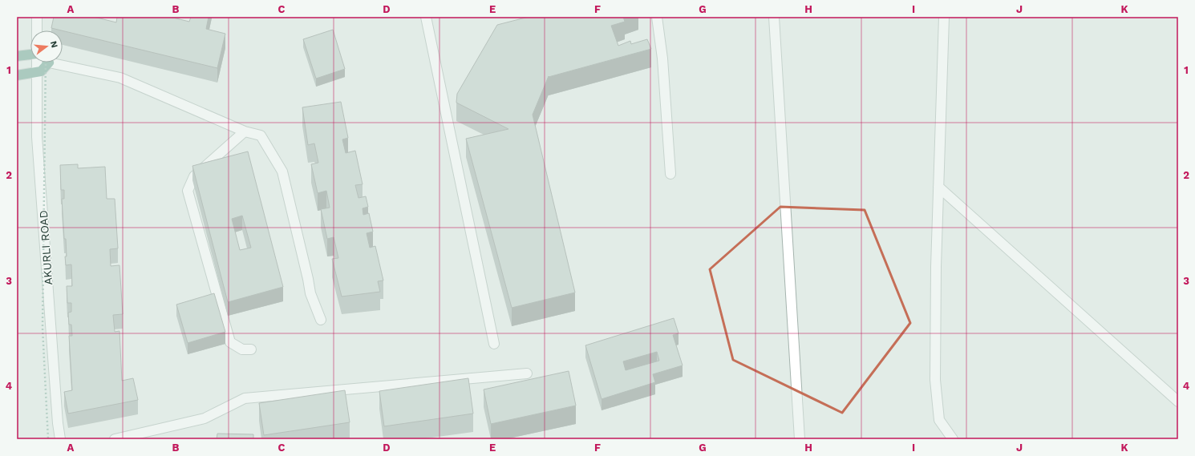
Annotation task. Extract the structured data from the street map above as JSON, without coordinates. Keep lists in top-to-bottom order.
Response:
{
  "streets": {
    "street": ["AKURLI ROAD"]
  },
  "north": "right",
  "grid": {
    "columns": [
      "A",
      "B",
      "C",
      "D",
      "E",
      "F",
      "G",
      "H",
      "I",
      "J",
      "K"
    ],
    "rows": [
      "1",
      "2",
      "3",
      "4"
    ]
  }
}
